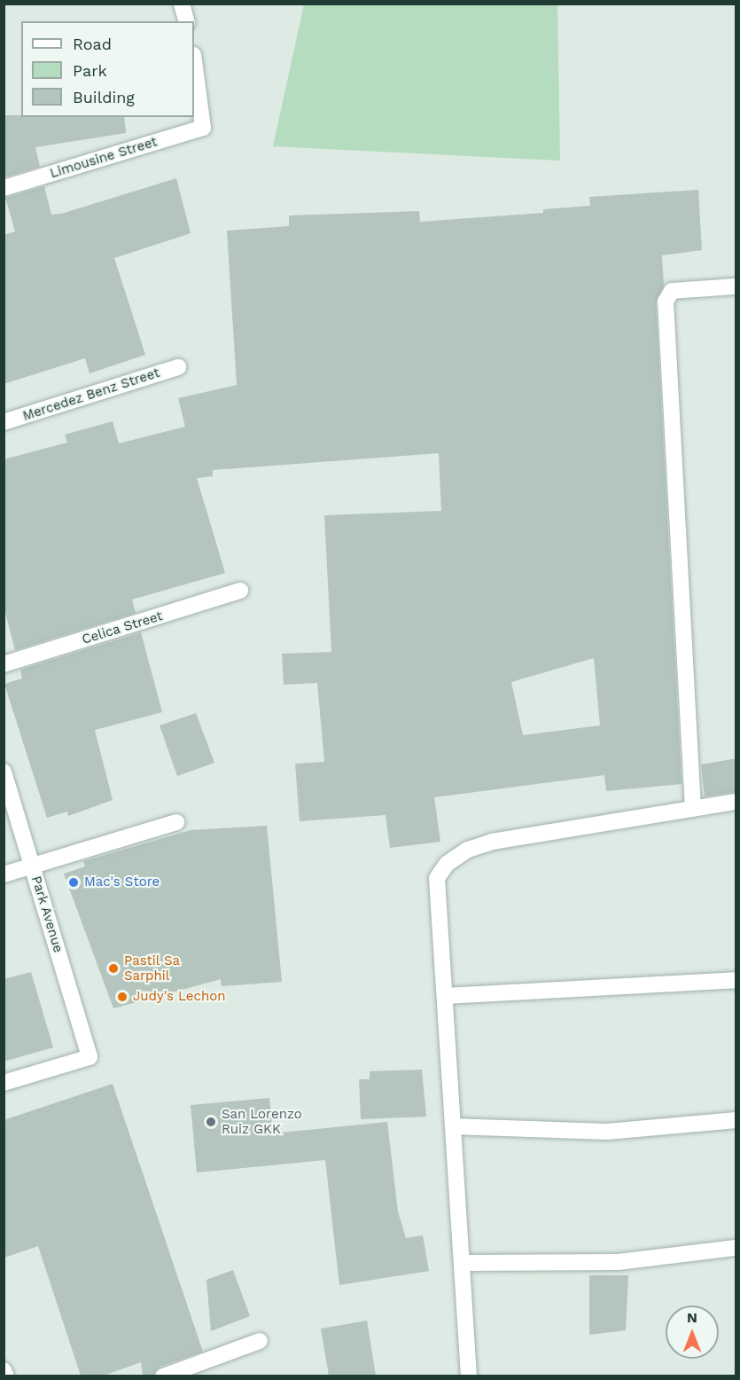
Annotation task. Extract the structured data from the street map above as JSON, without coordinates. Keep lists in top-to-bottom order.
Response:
{
  "streets": {
    "street": [
      "Limousine Street",
      "Mercedez Benz Street",
      "Celica Street",
      "Park Avenue"
    ]
  },
  "places": [
    "Mac's Store",
    "Pastil Sa Sarphil",
    "Judy's Lechon",
    "San Lorenzo Ruiz GKK"
  ],
  "legend": ["Road", "Park", "Building"],
  "north": "top"
}
